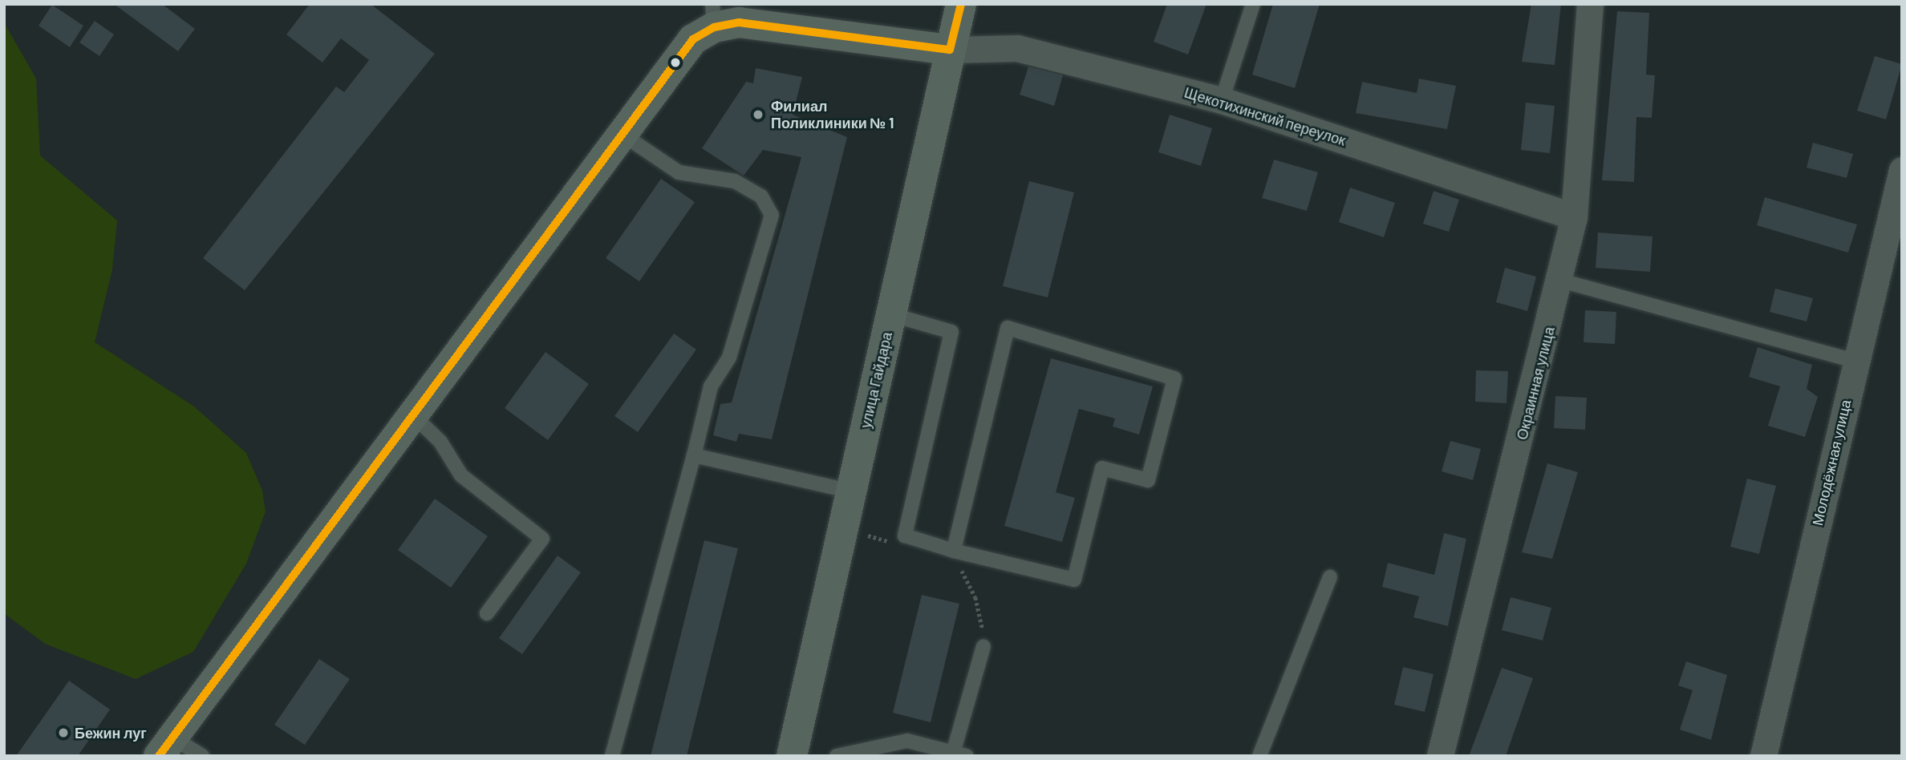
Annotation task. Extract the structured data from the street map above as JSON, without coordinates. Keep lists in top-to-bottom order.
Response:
{
  "streets": {
    "street": [
      "Щекотихинский переулок",
      "улица Гайдара",
      "Окраинная улица",
      "Молодёжная улица"
    ]
  },
  "crossings": [
    ["Щекотихинский переулок", "улица Гайдара"],
    ["Щекотихинский переулок", "Окраинная улица"]
  ],
  "places": ["Филиал Поликлиники № 1", "Бежин луг"]
}
